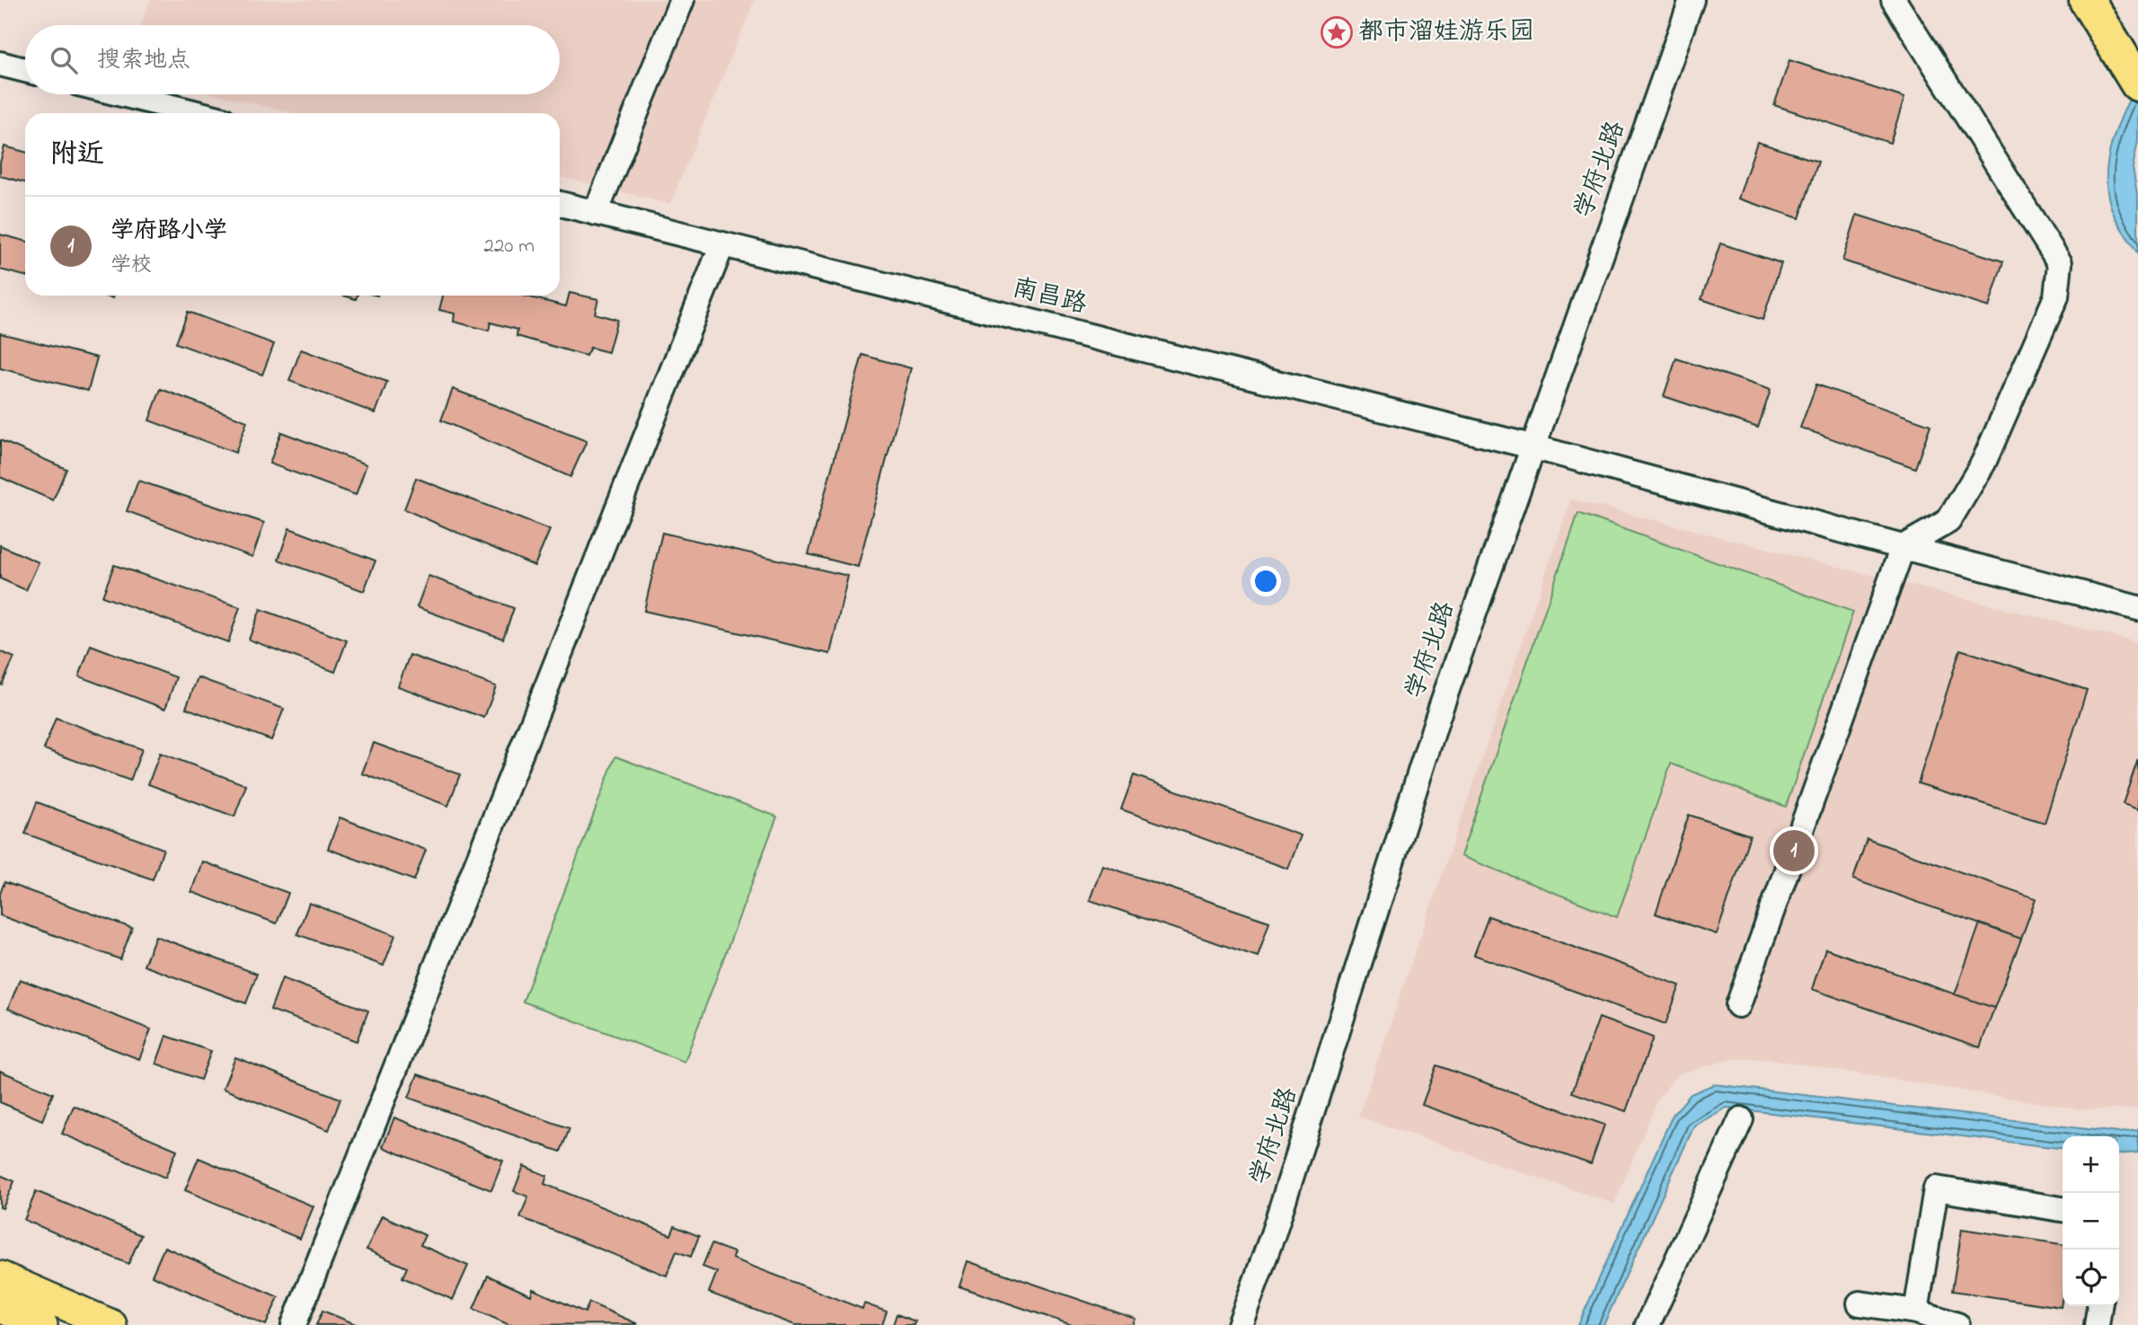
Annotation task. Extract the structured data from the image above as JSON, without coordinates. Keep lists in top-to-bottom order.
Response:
{
  "streets": {
    "street": ["学府北路", "南昌路"]
  },
  "crossings": [
    ["学府北路", "南昌路"]
  ],
  "places": {
    "place": ["都市溜娃游乐园"]
  },
  "page": {
    "search": "搜索地点",
    "heading": "附近",
    "list": [
      {
        "mark": "1",
        "name": "学府路小学",
        "note": "学校",
        "value": "220 m"
      }
    ],
    "pins": "1",
    "map_buttons": ["+", "−"]
  }
}
